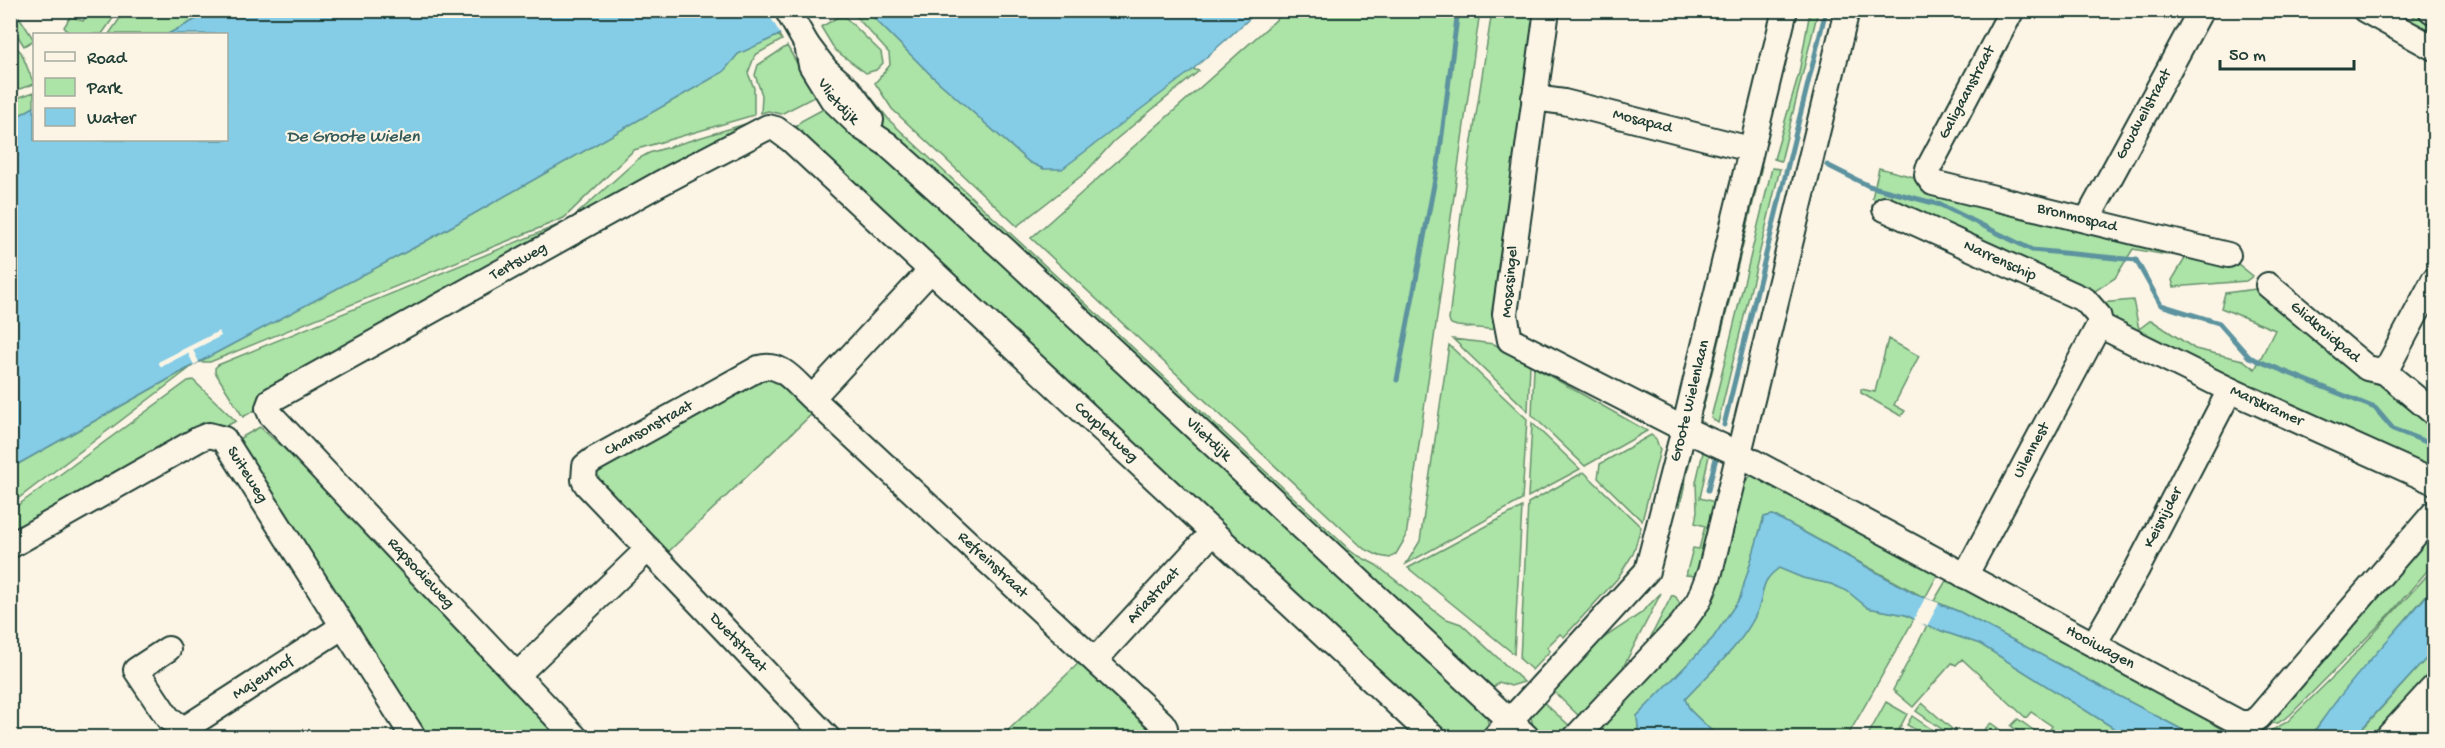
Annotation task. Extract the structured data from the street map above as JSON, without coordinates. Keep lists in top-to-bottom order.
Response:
{
  "streets": {
    "street": [
      "Galigaanstraat",
      "Vlietdijk",
      "Goudveilstraat",
      "Mosapad",
      "Bronmospad",
      "Tertsweg",
      "Narrenschip",
      "Mosasingel",
      "Glidkruidpad",
      "Groote Wielenlaan",
      "Marskramer",
      "Chansonstraat",
      "Coupletweg",
      "Uilennest",
      "Suiteweg",
      "Keisnijder",
      "Refreinstraat",
      "Rapsodieweg",
      "Ariastraat",
      "Duetstraat",
      "Hooiwagen",
      "Majeurhof"
    ]
  },
  "crossings": [
    ["Galigaanstraat", "Bronmospad"],
    ["Vlietdijk", "Groote Wielenlaan"],
    ["Goudveilstraat", "Bronmospad"],
    ["Mosapad", "Mosasingel"],
    ["Mosapad", "Groote Wielenlaan"],
    ["Tertsweg", "Coupletweg"],
    ["Tertsweg", "Rapsodieweg"],
    ["Narrenschip", "Marskramer"],
    ["Narrenschip", "Uilennest"],
    ["Mosasingel", "Groote Wielenlaan"],
    ["Mosasingel", "Hooiwagen"],
    ["Groote Wielenlaan", "Hooiwagen"],
    ["Marskramer", "Uilennest"],
    ["Marskramer", "Keisnijder"],
    ["Chansonstraat", "Refreinstraat"],
    ["Chansonstraat", "Duetstraat"],
    ["Coupletweg", "Ariastraat"],
    ["Uilennest", "Hooiwagen"],
    ["Suiteweg", "Majeurhof"],
    ["Keisnijder", "Hooiwagen"],
    ["Refreinstraat", "Ariastraat"]
  ],
  "water": ["De Groote Wielen"],
  "legend": ["Road", "Park", "Water"],
  "scale_bar": "50 m"
}
